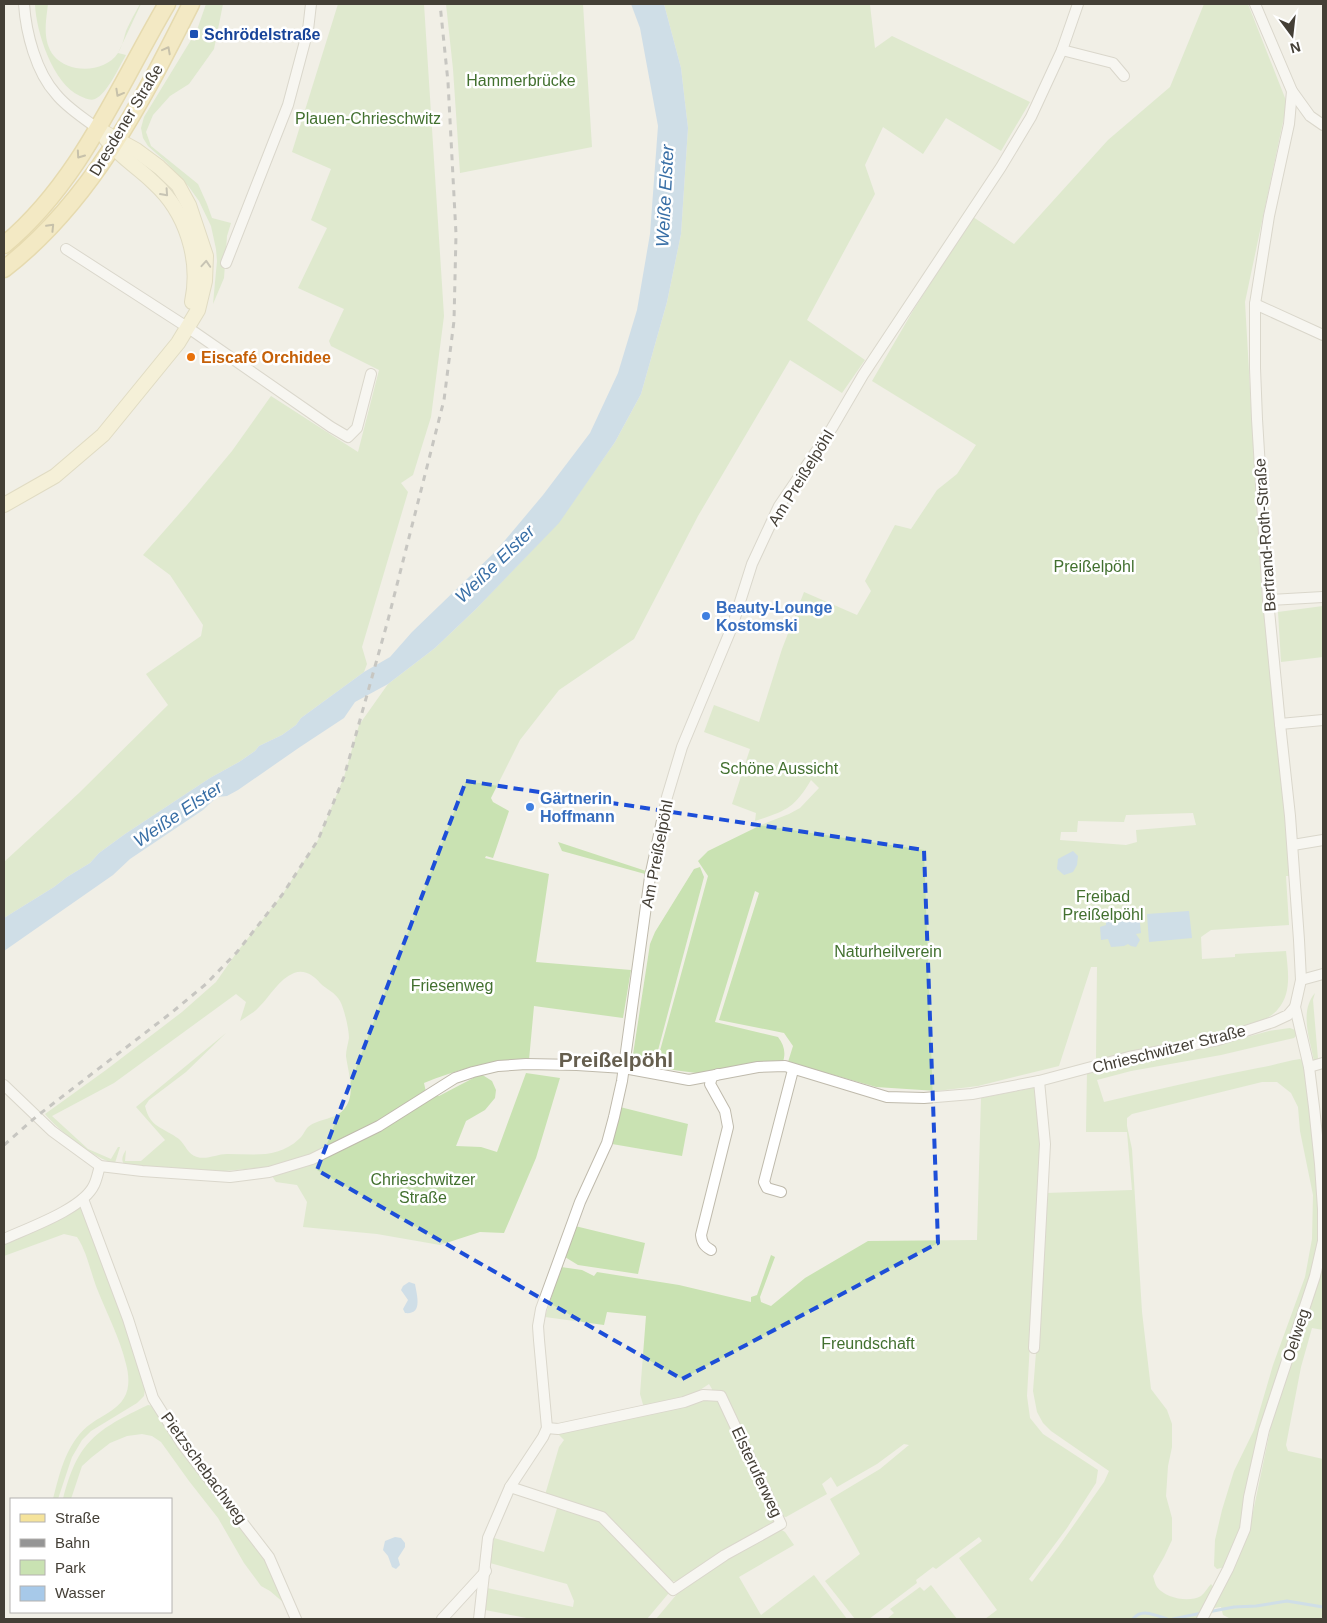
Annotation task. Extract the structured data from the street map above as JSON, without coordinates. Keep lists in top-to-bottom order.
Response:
{
  "streets": {
    "main road": ["Dresdener Straße"],
    "street": [
      "Am Preißelpöhl",
      "Bertrand-Roth-Straße",
      "Chrieschwitzer Straße",
      "Oelweg",
      "Pietzschebachweg",
      "Elsteruferweg"
    ]
  },
  "crossings": [
    ["Am Preißelpöhl", "Chrieschwitzer Straße"],
    ["Bertrand-Roth-Straße", "Oelweg"],
    ["Chrieschwitzer Straße", "Oelweg"]
  ],
  "districts": ["Preißelpöhl"],
  "water": ["Weiße Elster"],
  "parks": [
    "Hammerbrücke",
    "Plauen-Chrieschwitz",
    "Preißelpöhl",
    "Schöne Aussicht",
    "Freibad Preißelpöhl",
    "Naturheilverein",
    "Friesenweg",
    "Chrieschwitzer Straße",
    "Freundschaft"
  ],
  "places": {
    "transit": ["Schrödelstraße"],
    "other": ["Eiscafé Orchidee", "Beauty-Lounge Kostomski", "Gärtnerin Hoffmann"]
  },
  "legend": [
    "Straße",
    "Bahn",
    "Park",
    "Wasser"
  ],
  "north": "bottom"
}
